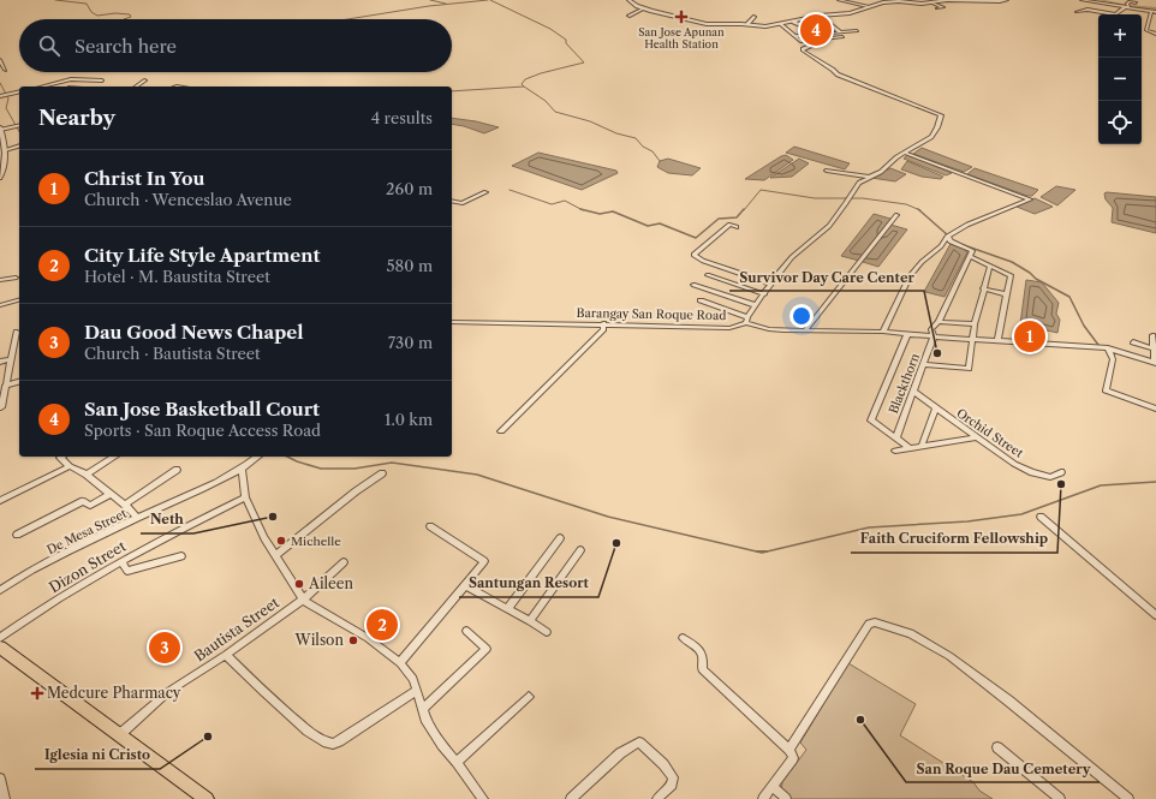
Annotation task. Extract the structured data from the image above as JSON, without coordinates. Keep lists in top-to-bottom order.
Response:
{
  "streets": {
    "street": [
      "Barangay San Roque Road",
      "Blackthorn",
      "Orchid Street",
      "De Mesa Street",
      "Dizon Street",
      "Bautista Street"
    ]
  },
  "crossings": [
    ["Blackthorn", "Orchid Street"]
  ],
  "places": {
    "health": ["San Jose Apunan Health Station", "Medcure Pharmacy"],
    "other": [
      "Survivor Day Care Center",
      "Faith Cruciform Fellowship",
      "Neth",
      "Michelle",
      "Santungan Resort",
      "Aileen",
      "Wilson",
      "San Roque Dau Cemetery",
      "Iglesia ni Cristo"
    ]
  },
  "page": {
    "pins": [
      "4",
      "1",
      "2",
      "3"
    ],
    "map_buttons": ["+", "−"],
    "search": "Search here",
    "heading": ["Nearby", "4 results"],
    "list": [
      {
        "mark": "1",
        "name": "Christ In You",
        "note": "Church · Wenceslao Avenue",
        "value": "260 m"
      },
      {
        "mark": "2",
        "name": "City Life Style Apartment",
        "note": "Hotel · M. Baustita Street",
        "value": "580 m"
      },
      {
        "mark": "3",
        "name": "Dau Good News Chapel",
        "note": "Church · Bautista Street",
        "value": "730 m"
      },
      {
        "mark": "4",
        "name": "San Jose Basketball Court",
        "note": "Sports · San Roque Access Road",
        "value": "1.0 km"
      }
    ]
  }
}
